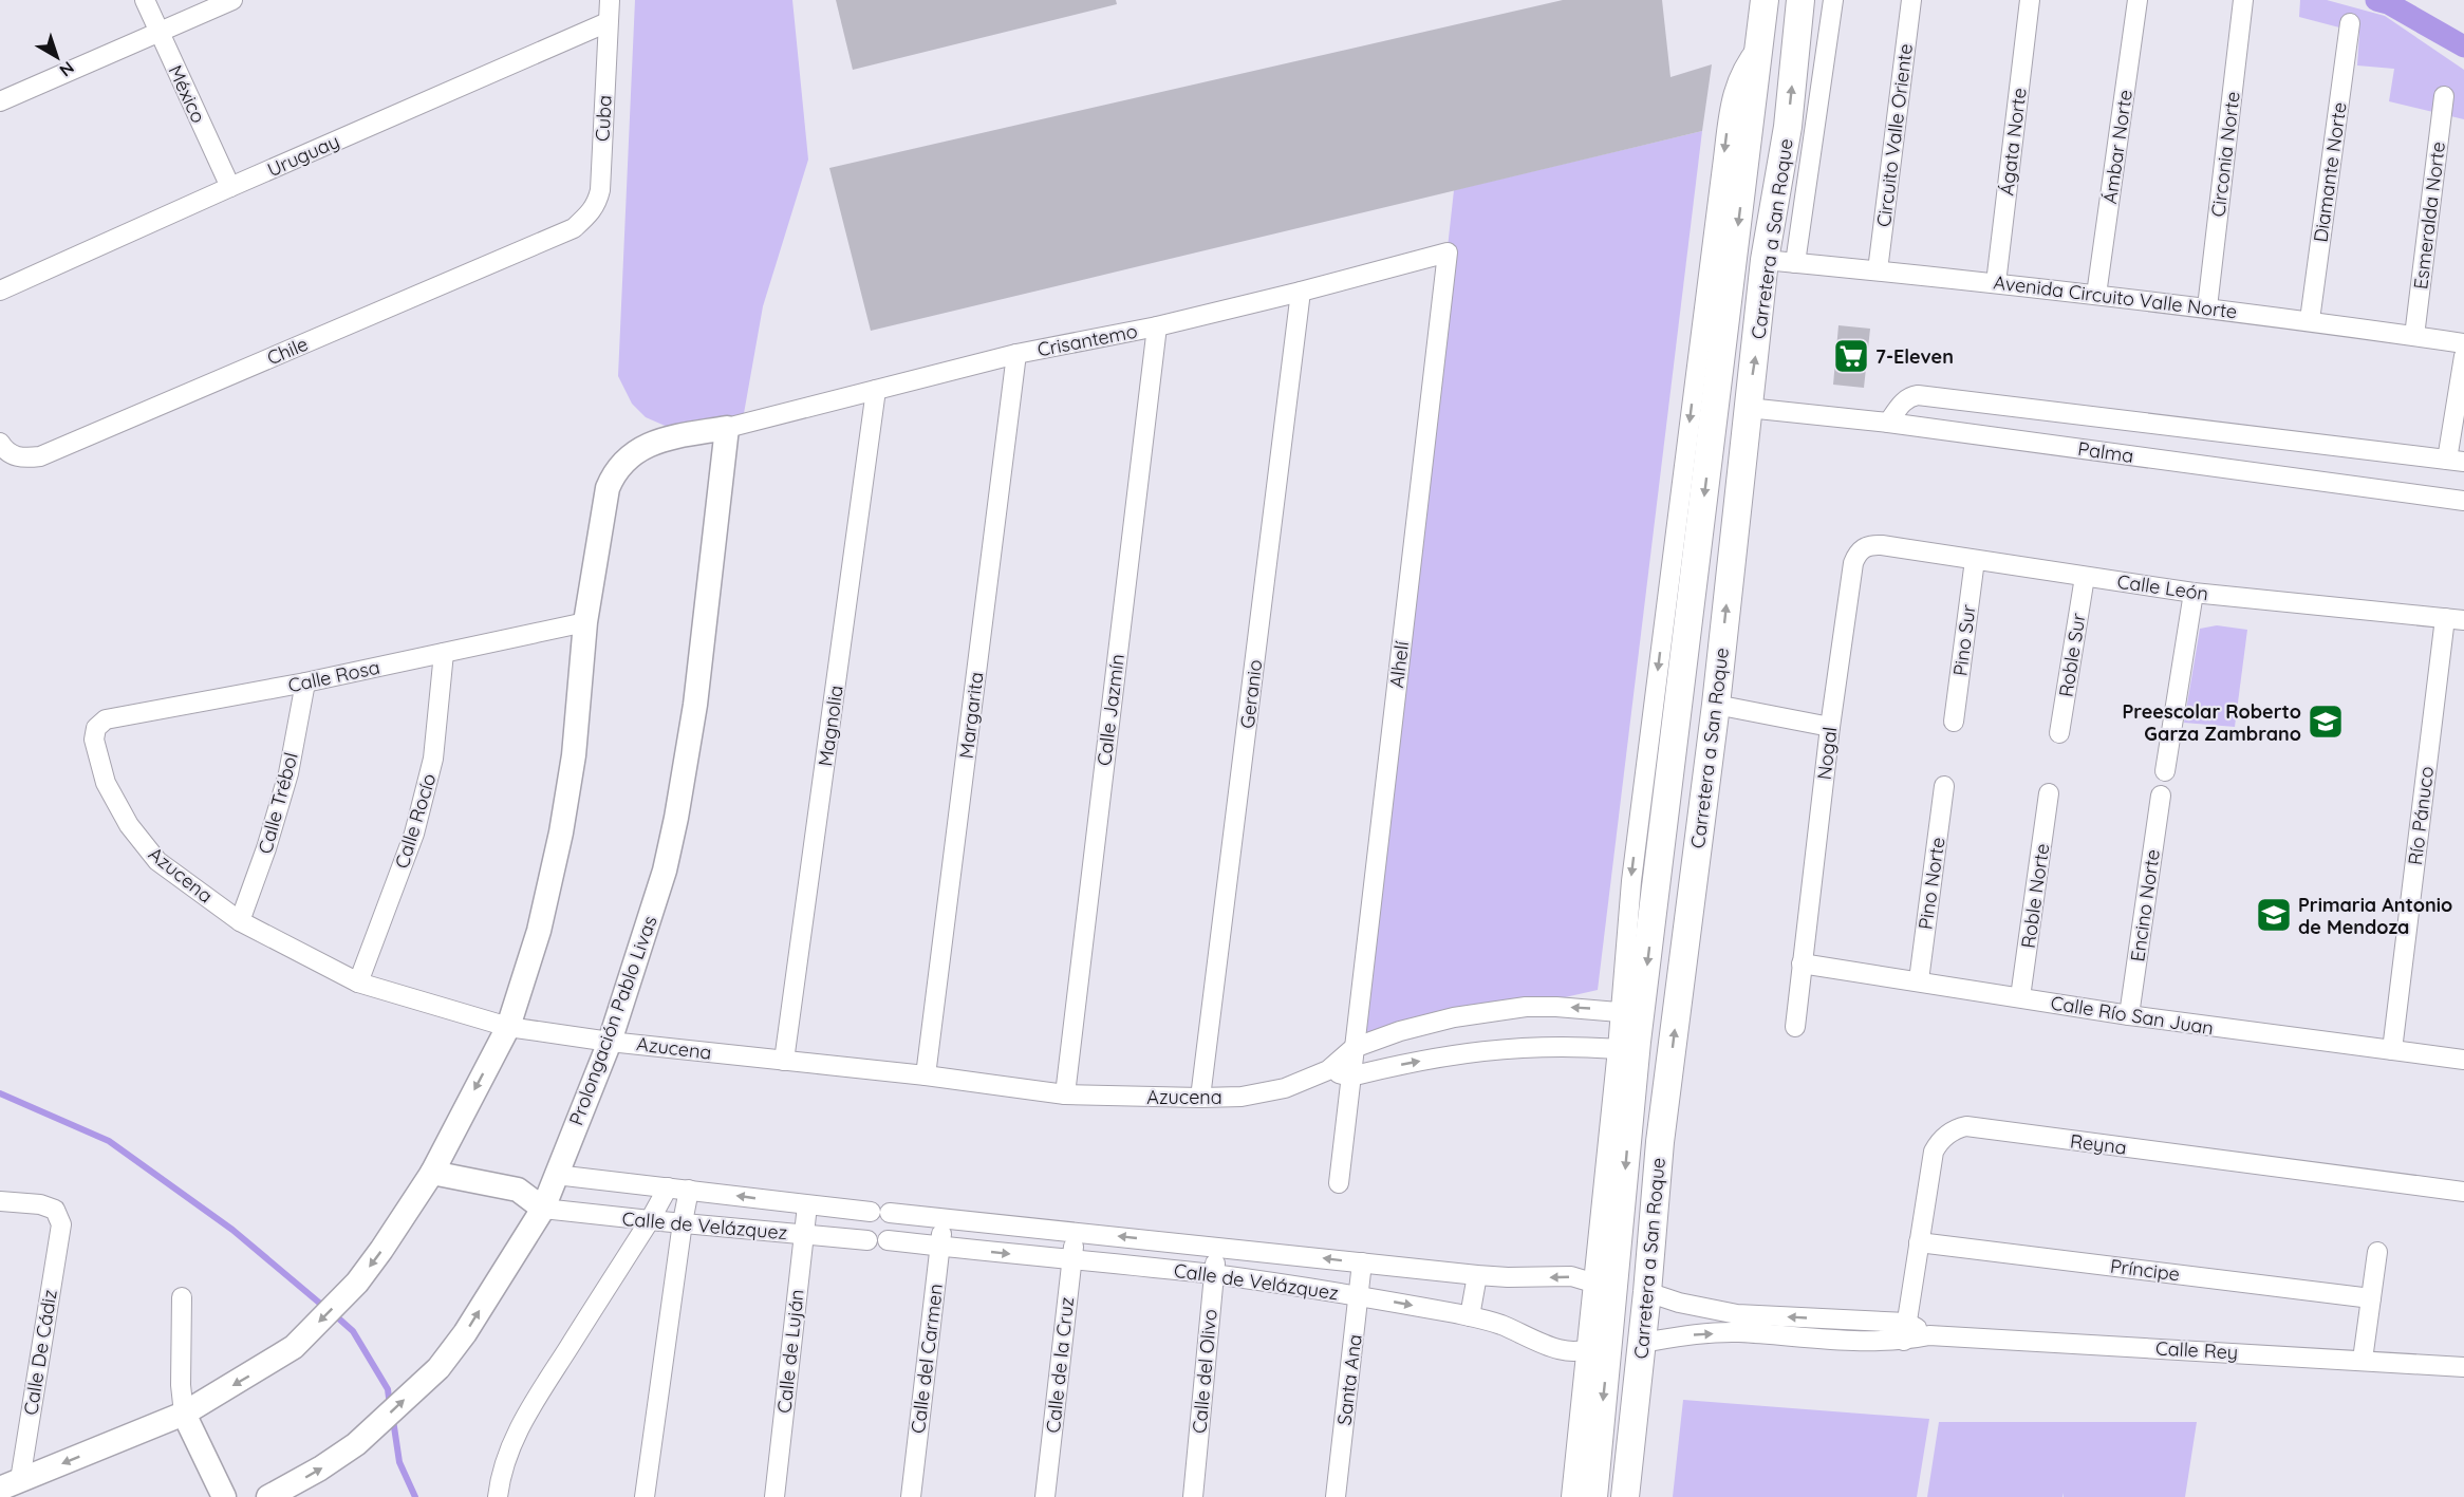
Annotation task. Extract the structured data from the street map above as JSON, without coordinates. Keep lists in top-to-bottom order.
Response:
{
  "streets": {
    "main road": ["Carretera a San Roque"],
    "street": [
      "México",
      "Cuba",
      "Circuito Valle Oriente",
      "Ágata Norte",
      "Ámbar Norte",
      "Circonia Norte",
      "Uruguay",
      "Diamante Norte",
      "Esmeralda Norte",
      "Avenida Circuito Valle Norte",
      "Crisantemo",
      "Chile",
      "Palma",
      "Calle León",
      "Pino Sur",
      "Roble Sur",
      "Alhelí",
      "Calle Rosa",
      "Geranio",
      "Calle Jazmín",
      "Margarita",
      "Magnolia",
      "Nogal",
      "Calle Trébol",
      "Río Pánuco",
      "Calle Rocío",
      "Azucena",
      "Pino Norte",
      "Roble Norte",
      "Encino Norte",
      "Calle Río San Juan",
      "Prolongación Pablo Livas",
      "Reyna",
      "Calle de Velázquez",
      "Príncipe",
      "Calle Rey",
      "Calle de Luján",
      "Calle De Cádiz",
      "Calle del Carmen",
      "Calle de la Cruz",
      "Calle del Olivo",
      "Santa Ana"
    ]
  },
  "crossings": [
    ["México", "Uruguay"],
    ["Cuba", "Uruguay"],
    ["Cuba", "Chile"],
    ["Circuito Valle Oriente", "Avenida Circuito Valle Norte"],
    ["Ágata Norte", "Avenida Circuito Valle Norte"],
    ["Ámbar Norte", "Avenida Circuito Valle Norte"],
    ["Circonia Norte", "Avenida Circuito Valle Norte"],
    ["Diamante Norte", "Avenida Circuito Valle Norte"],
    ["Esmeralda Norte", "Avenida Circuito Valle Norte"],
    ["Carretera a San Roque", "Avenida Circuito Valle Norte"],
    ["Carretera a San Roque", "Palma"],
    ["Carretera a San Roque", "Calle Rey"],
    ["Crisantemo", "Alhelí"],
    ["Crisantemo", "Geranio"],
    ["Crisantemo", "Calle Jazmín"],
    ["Crisantemo", "Margarita"],
    ["Crisantemo", "Magnolia"],
    ["Crisantemo", "Prolongación Pablo Livas"],
    ["Calle León", "Pino Sur"],
    ["Calle León", "Roble Sur"],
    ["Calle León", "Nogal"],
    ["Calle León", "Río Pánuco"],
    ["Alhelí", "Azucena"],
    ["Calle Rosa", "Calle Trébol"],
    ["Calle Rosa", "Calle Rocío"],
    ["Calle Rosa", "Azucena"],
    ["Geranio", "Azucena"],
    ["Calle Jazmín", "Azucena"],
    ["Margarita", "Azucena"],
    ["Magnolia", "Azucena"],
    ["Nogal", "Calle Río San Juan"],
    ["Calle Trébol", "Azucena"],
    ["Río Pánuco", "Calle Río San Juan"],
    ["Calle Rocío", "Azucena"],
    ["Azucena", "Prolongación Pablo Livas"],
    ["Pino Norte", "Calle Río San Juan"],
    ["Roble Norte", "Calle Río San Juan"],
    ["Encino Norte", "Calle Río San Juan"],
    ["Prolongación Pablo Livas", "Calle de Velázquez"],
    ["Reyna", "Príncipe"],
    ["Reyna", "Calle Rey"],
    ["Calle de Velázquez", "Calle de Luján"],
    ["Calle de Velázquez", "Calle del Carmen"],
    ["Calle de Velázquez", "Calle de la Cruz"],
    ["Calle de Velázquez", "Calle del Olivo"],
    ["Calle de Velázquez", "Santa Ana"]
  ],
  "places": {
    "supermarket": ["7-Eleven"],
    "school or university": ["Preescolar Roberto Garza Zambrano", "Primaria Antonio de Mendoza"]
  },
  "north": "bottom right"
}
